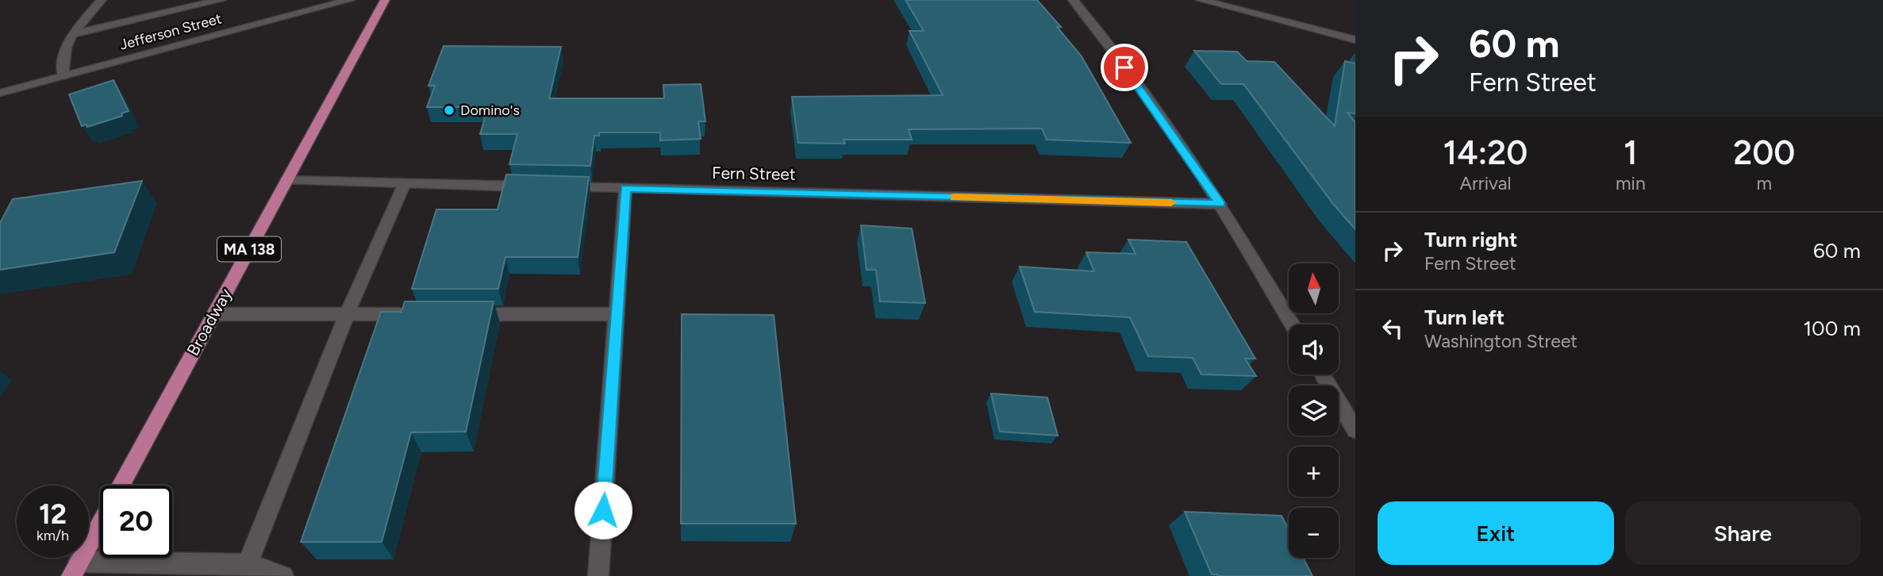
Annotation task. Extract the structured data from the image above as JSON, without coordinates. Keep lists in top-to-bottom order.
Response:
{
  "streets": {
    "main road": ["MA 138", "Broadway"],
    "street": ["Jefferson Street", "Fern Street"]
  },
  "places": ["Domino's"],
  "north": "top",
  "page": {
    "turn": ["60 m", "Fern Street"],
    "eta": [
      "14:20",
      "Arrival",
      "1",
      "min",
      "200",
      "m"
    ],
    "list": [
      {
        "name": "Turn right",
        "note": "Fern Street",
        "value": "60 m"
      },
      {
        "name": "Turn left",
        "note": "Washington Street",
        "value": "100 m"
      }
    ],
    "map_buttons": ["+", "−"],
    "speed": "12 km/h",
    "limit": "20",
    "buttons": ["Exit", "Share"]
  }
}
